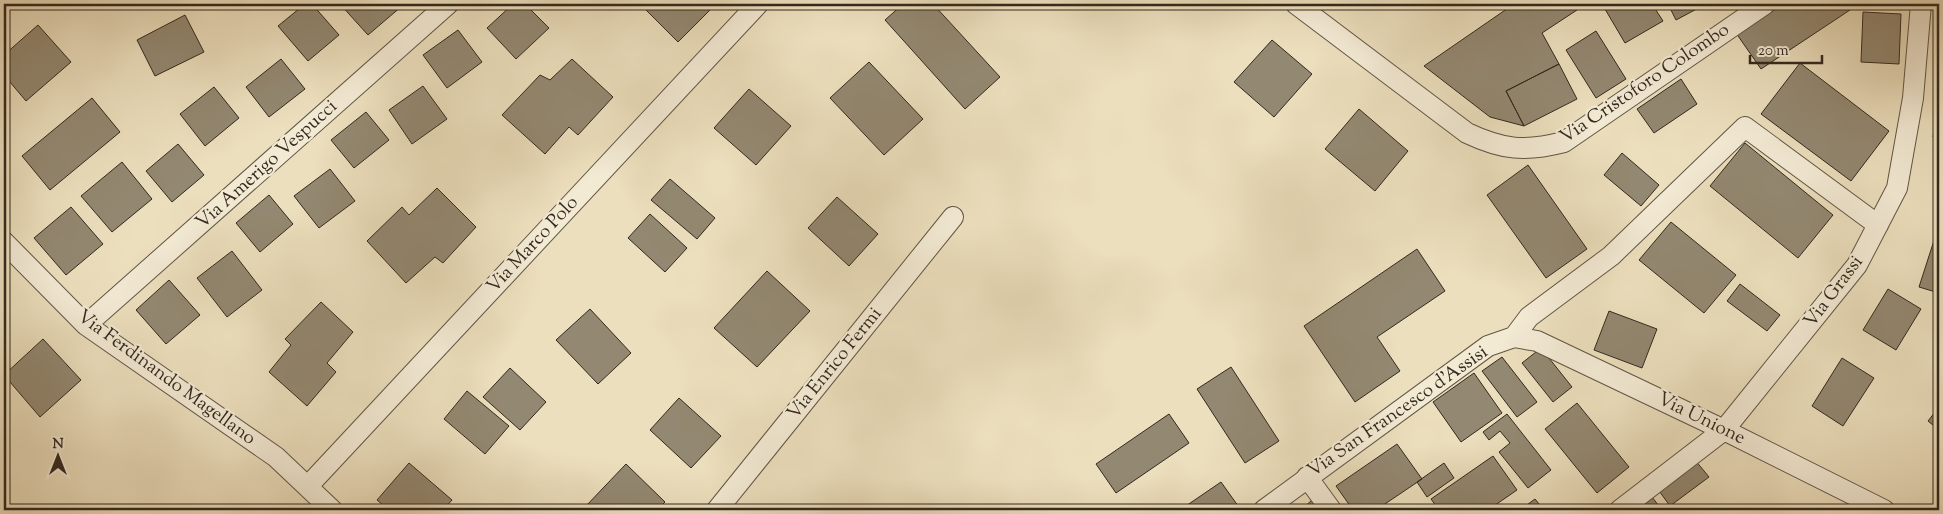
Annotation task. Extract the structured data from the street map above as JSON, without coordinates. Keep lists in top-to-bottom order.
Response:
{
  "streets": {
    "street": [
      "Via Cristoforo Colombo",
      "Via Amerigo Vespucci",
      "Via Marco Polo",
      "Via Grassi",
      "Via Enrico Fermi",
      "Via Ferdinando Magellano",
      "Via San Francesco d'Assisi",
      "Via Unione"
    ]
  },
  "crossings": [
    ["Via Amerigo Vespucci", "Via Ferdinando Magellano"],
    ["Via Marco Polo", "Via Ferdinando Magellano"],
    ["Via Grassi", "Via Unione"],
    ["Via San Francesco d'Assisi", "Via Unione"]
  ],
  "scale_bar": "20 m",
  "north": "top"
}
